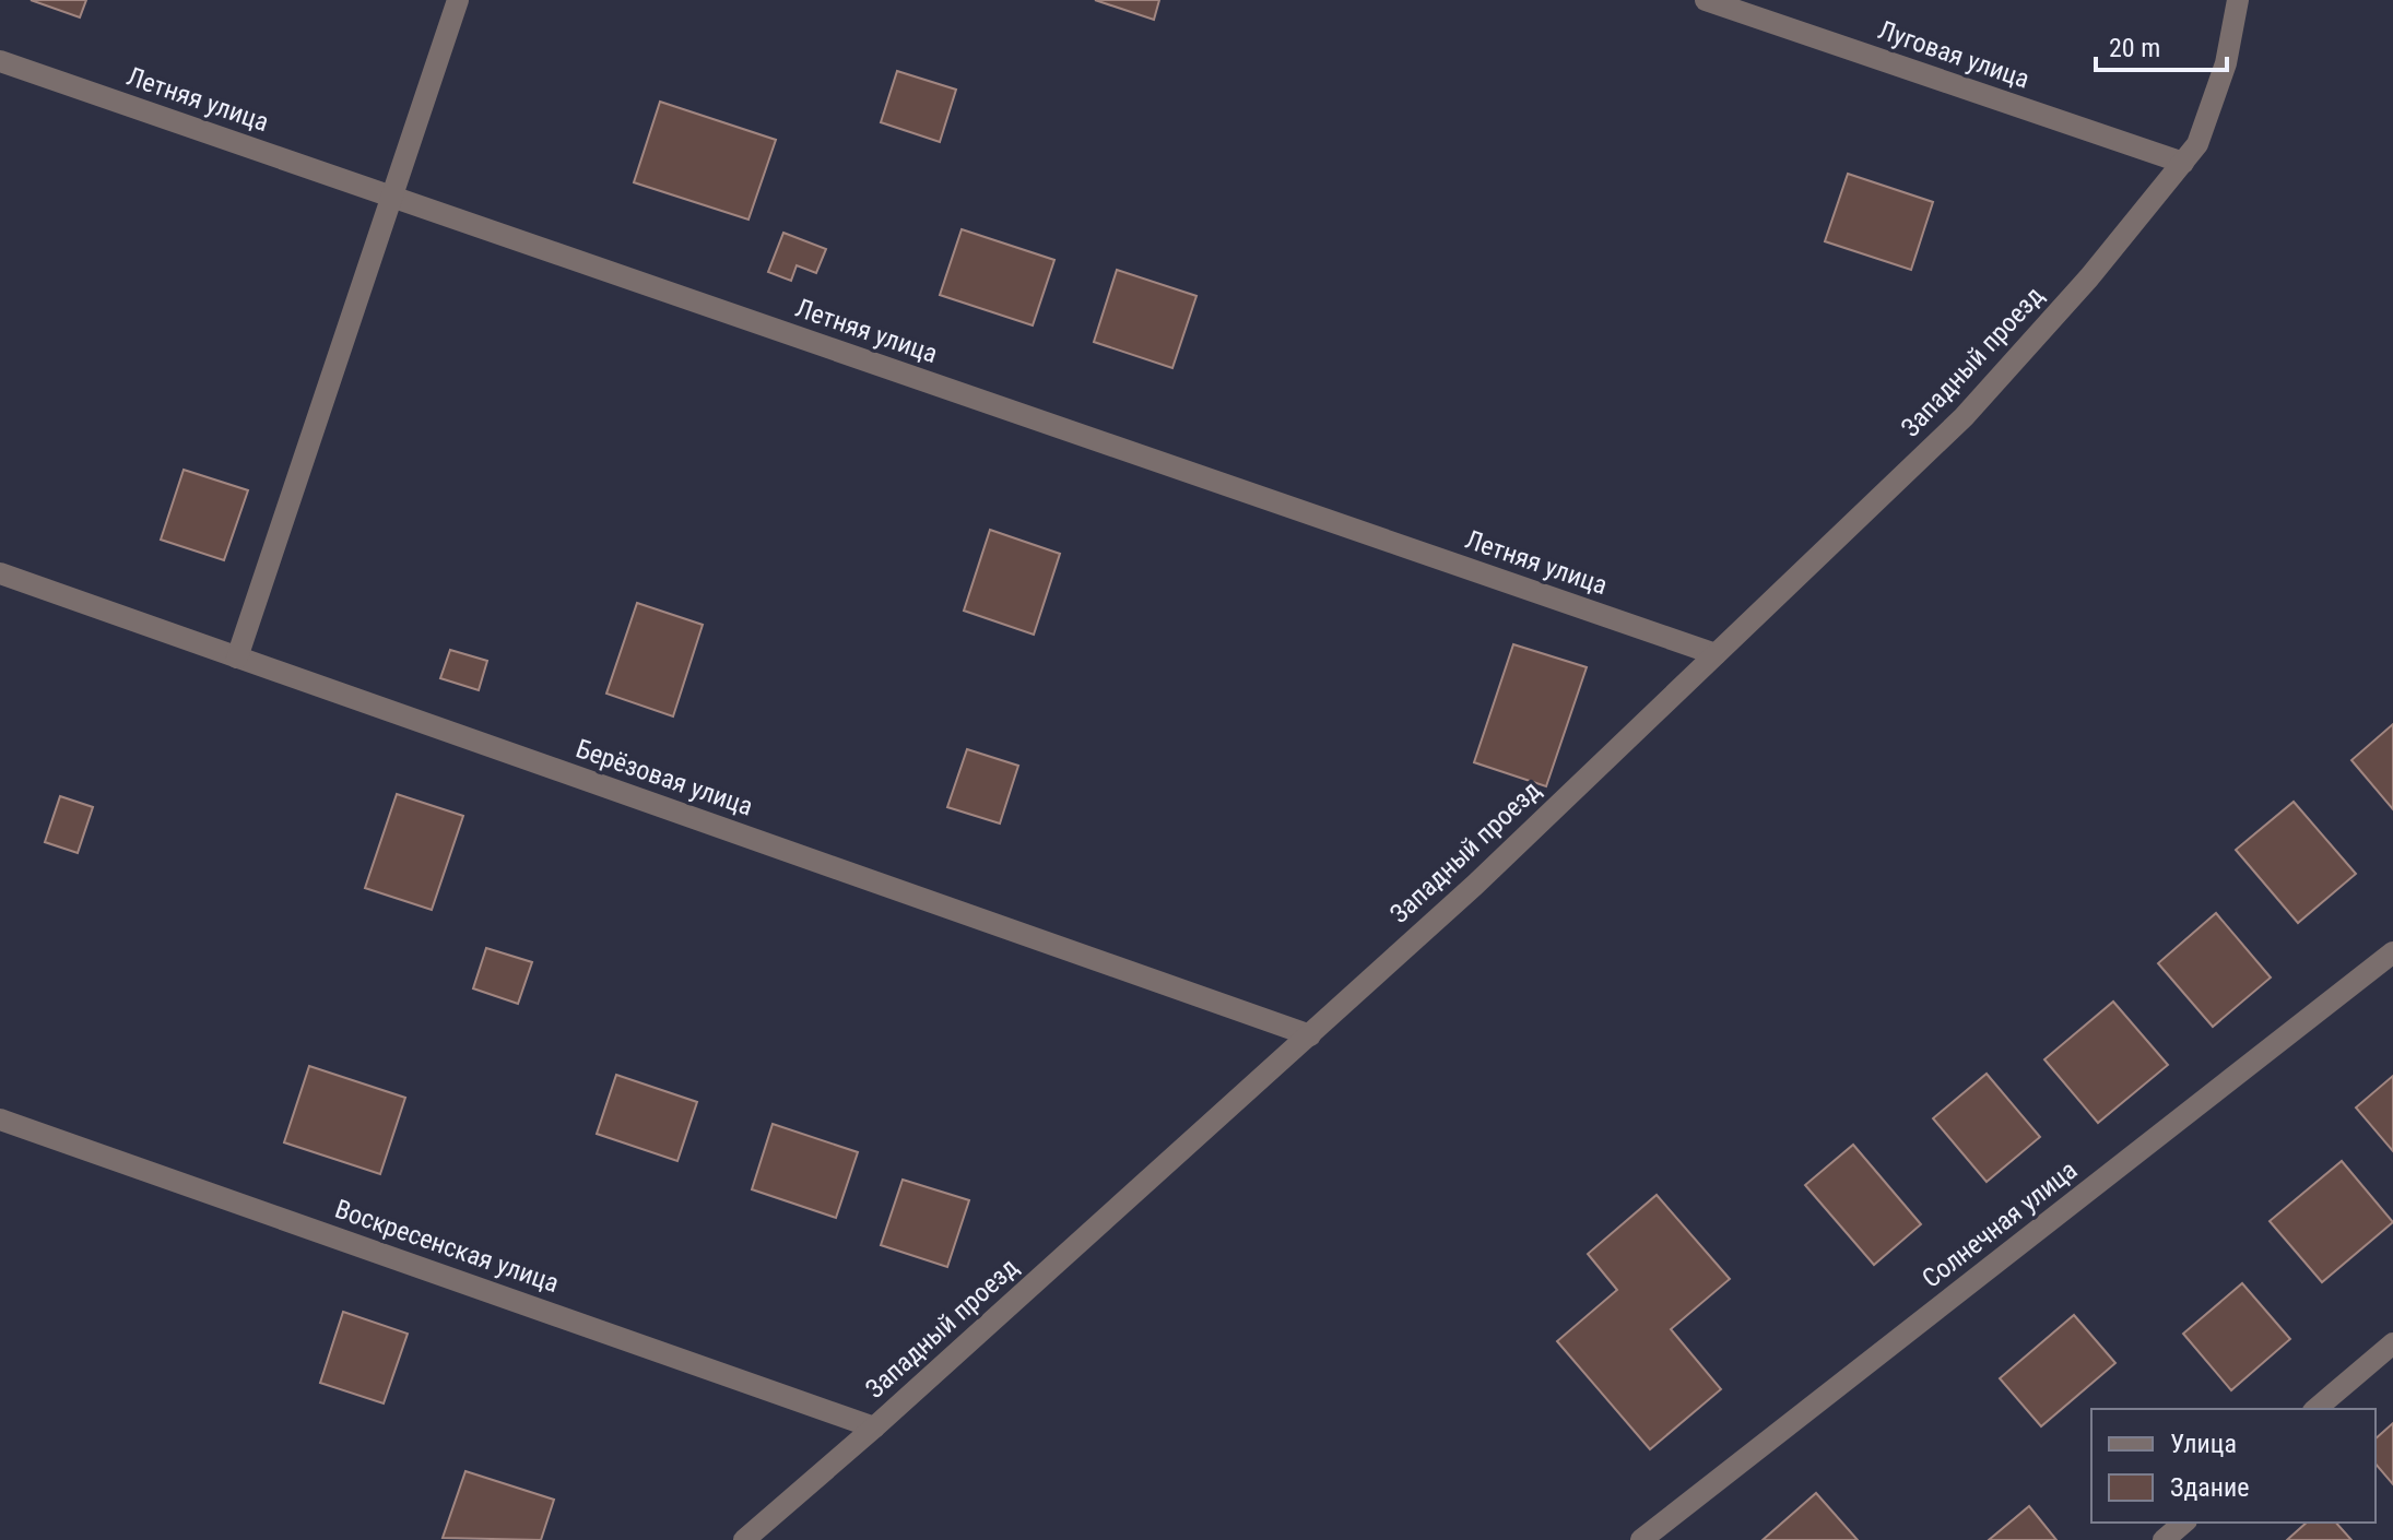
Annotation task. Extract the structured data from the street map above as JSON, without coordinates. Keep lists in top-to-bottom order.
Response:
{
  "streets": {
    "street": [
      "Луговая улица",
      "Летняя улица",
      "Западный проезд",
      "Берёзовая улица",
      "Солнечная улица",
      "Воскресенская улица"
    ]
  },
  "crossings": [
    ["Луговая улица", "Западный проезд"],
    ["Летняя улица", "Западный проезд"],
    ["Западный проезд", "Берёзовая улица"],
    ["Западный проезд", "Воскресенская улица"]
  ],
  "legend": ["Улица", "Здание"],
  "scale_bar": "20 m"
}
